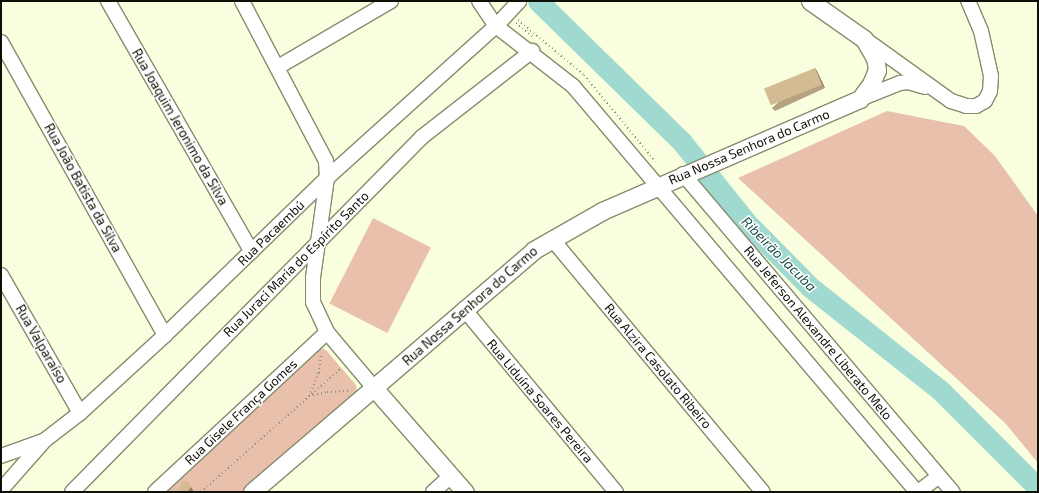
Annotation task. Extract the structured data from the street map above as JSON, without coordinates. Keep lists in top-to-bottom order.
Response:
{
  "streets": {
    "main road": ["Rua Nossa Senhora do Carmo"],
    "street": [
      "Rua Joaquim Jeronimo da Silva",
      "Rua João Batista da Silva",
      "Rua Pacaembú",
      "Rua Juraci Maria do Espírito Santo",
      "Rua Jeferson Alexandre Liberato Melo",
      "Rua Valparaíso",
      "Rua Alzira Casolato Ribeiro",
      "Rua Liduína Soares Pereira",
      "Rua Gisele França Gomes"
    ]
  },
  "crossings": [
    ["Rua Joaquim Jeronimo da Silva", "Rua Pacaembú"],
    ["Rua Nossa Senhora do Carmo", "Rua Jeferson Alexandre Liberato Melo"],
    ["Rua Nossa Senhora do Carmo", "Rua Alzira Casolato Ribeiro"],
    ["Rua Nossa Senhora do Carmo", "Rua Liduína Soares Pereira"],
    ["Rua João Batista da Silva", "Rua Pacaembú"],
    ["Rua Pacaembú", "Rua Jeferson Alexandre Liberato Melo"],
    ["Rua Pacaembú", "Rua Valparaíso"],
    ["Rua Juraci Maria do Espírito Santo", "Rua Jeferson Alexandre Liberato Melo"]
  ],
  "water": ["Ribeirão Jacuba"]
}
